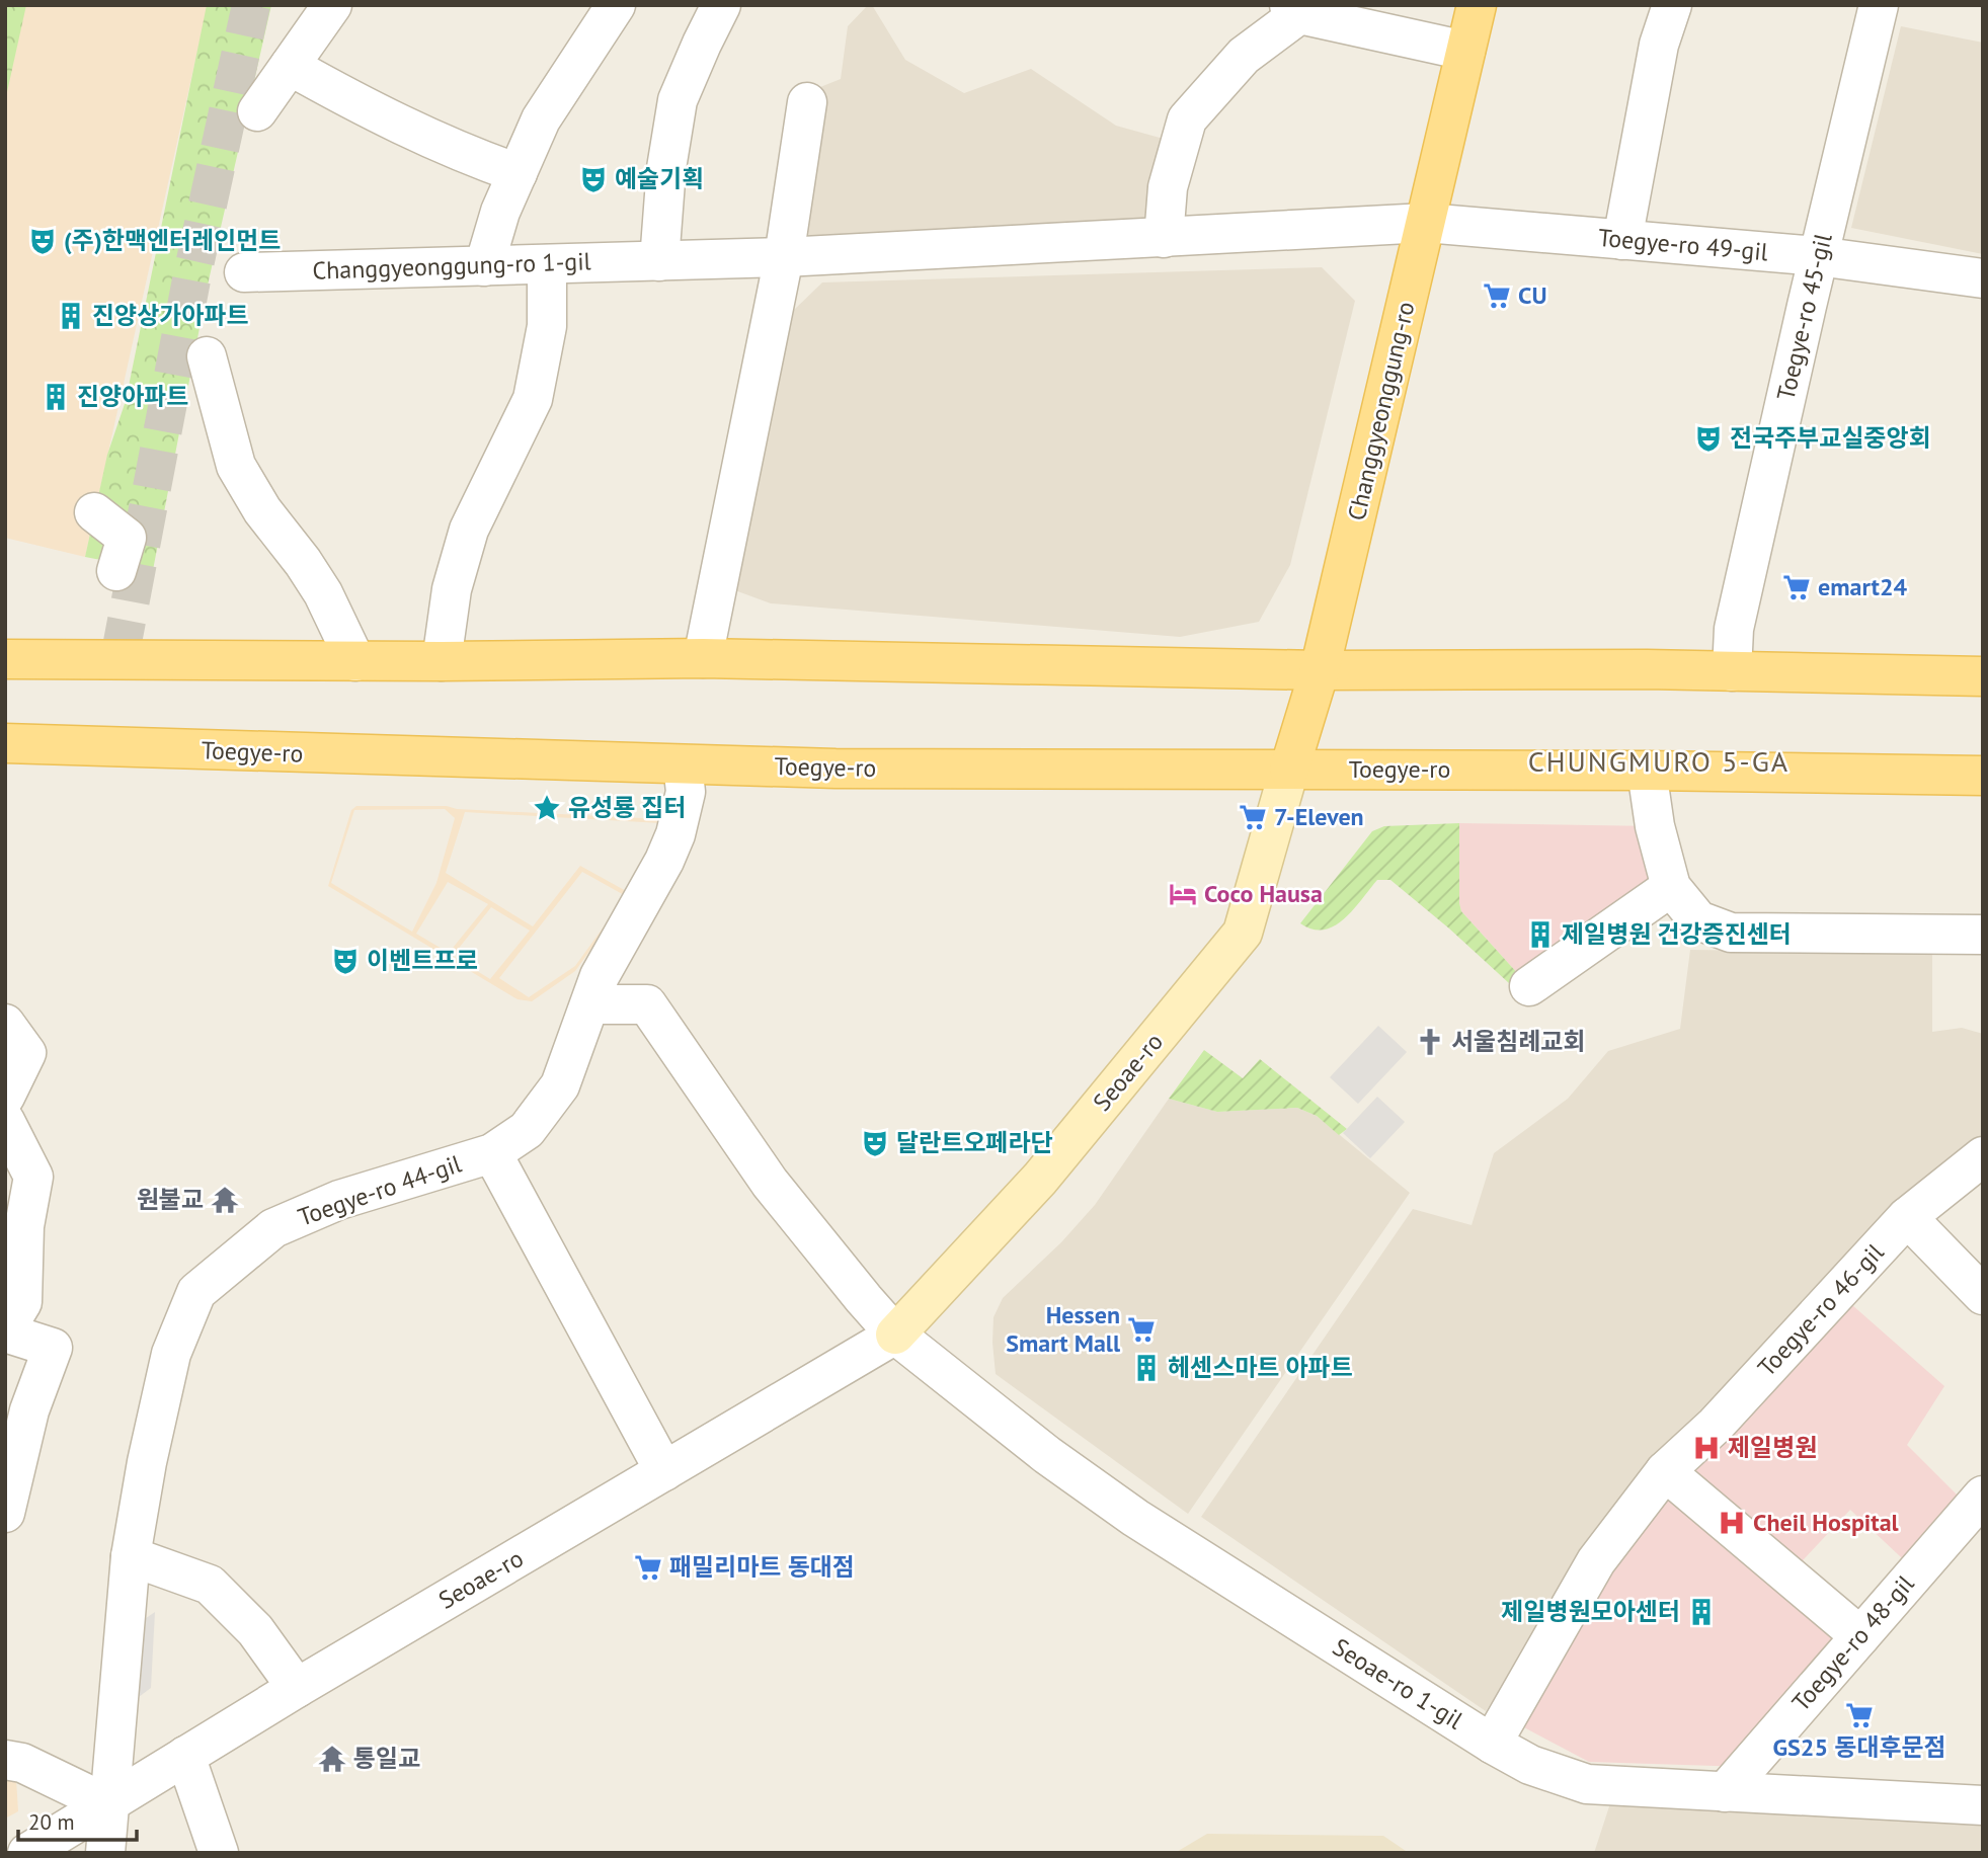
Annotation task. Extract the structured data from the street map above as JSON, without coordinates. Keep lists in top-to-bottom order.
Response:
{
  "streets": {
    "main road": ["Changgyeonggung-ro", "Toegye-ro"],
    "street": [
      "Toegye-ro 49-gil",
      "Changgyeonggung-ro 1-gil",
      "Toegye-ro 45-gil",
      "Seoae-ro",
      "Toegye-ro 44-gil",
      "Toegye-ro 46-gil",
      "Toegye-ro 48-gil",
      "Seoae-ro 1-gil"
    ]
  },
  "crossings": [
    ["Toegye-ro 49-gil", "Changgyeonggung-ro 1-gil"],
    ["Toegye-ro 49-gil", "Toegye-ro 45-gil"],
    ["Toegye-ro 49-gil", "Changgyeonggung-ro"],
    ["Changgyeonggung-ro 1-gil", "Changgyeonggung-ro"],
    ["Changgyeonggung-ro", "Toegye-ro"],
    ["Changgyeonggung-ro", "Seoae-ro"],
    ["Toegye-ro", "Seoae-ro"],
    ["Toegye-ro", "Toegye-ro 44-gil"],
    ["Seoae-ro", "Toegye-ro 44-gil"],
    ["Seoae-ro", "Seoae-ro 1-gil"],
    ["Toegye-ro 46-gil", "Seoae-ro 1-gil"],
    ["Toegye-ro 48-gil", "Seoae-ro 1-gil"]
  ],
  "districts": ["CHUNGMURO 5-GA"],
  "places": {
    "theatre": [
      "예술기획",
      "(주)한맥엔터레인먼트",
      "전국주부교실중앙회",
      "이벤트프로",
      "달란트오페라단"
    ],
    "supermarket": [
      "CU",
      "emart24",
      "7-Eleven",
      "Hessen Smart Mall",
      "패밀리마트 동대점",
      "GS25 동대후문점"
    ],
    "building": [
      "진양상가아파트",
      "진양아파트",
      "제일병원 건강증진센터",
      "헤센스마트 아파트",
      "제일병원모아센터"
    ],
    "place": ["유성룡 집터"],
    "hotel": ["Coco Hausa"],
    "church": ["서울침례교회"],
    "temple": ["원불교", "통일교"],
    "hospital": ["제일병원", "Cheil Hospital"]
  },
  "scale_bar": "20 m"
}
